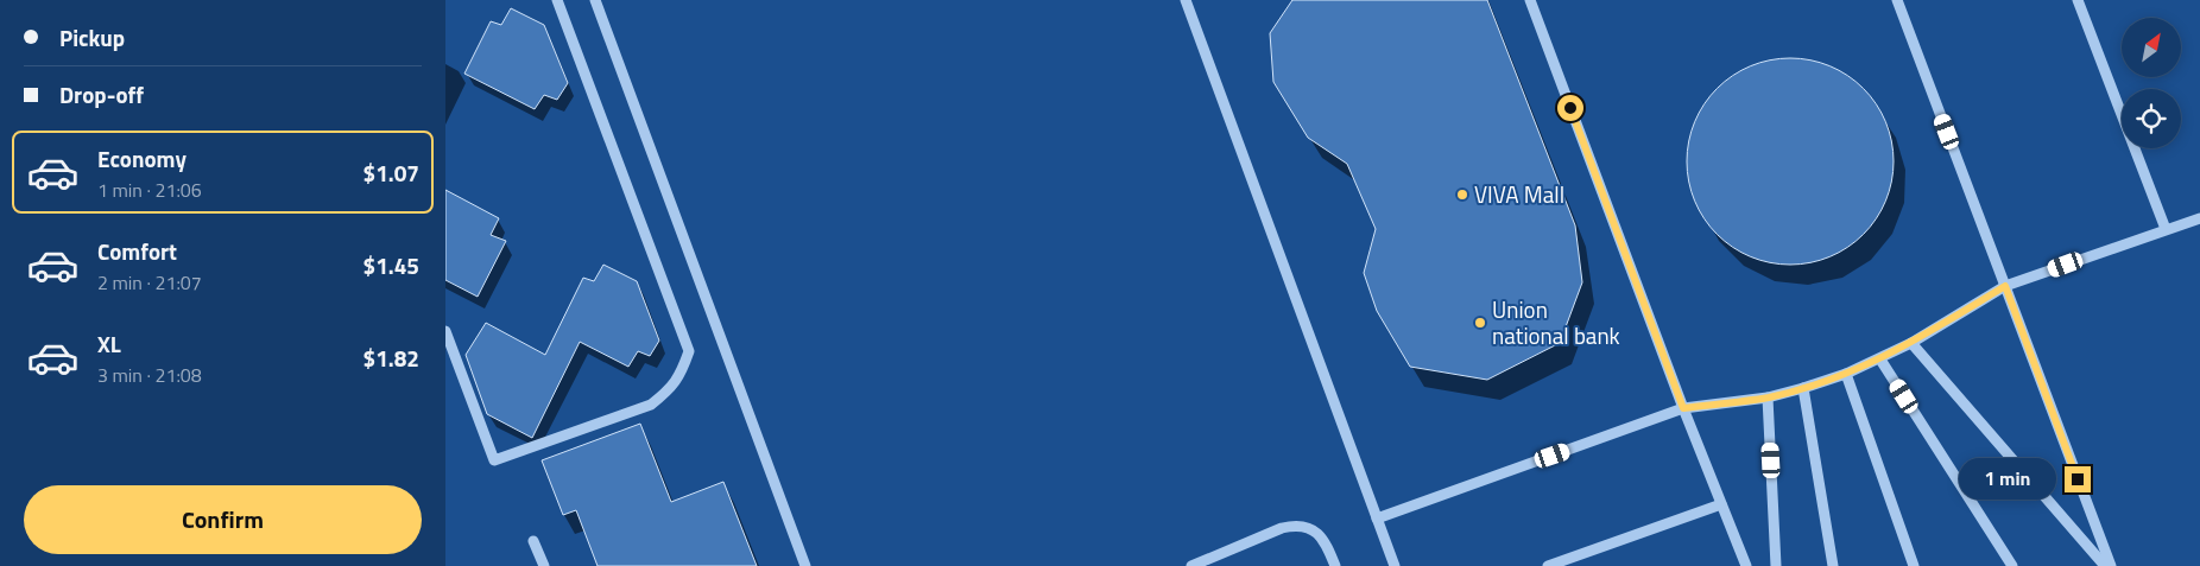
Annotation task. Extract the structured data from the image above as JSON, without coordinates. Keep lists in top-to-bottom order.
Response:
{
  "places": ["VIVA Mall", "Union national bank"],
  "north": "top right",
  "page": {
    "banner": ["Pickup", "Drop-off"],
    "list": [
      {
        "name": "Economy",
        "note": "1 min · 21:06",
        "value": "$1.07"
      },
      {
        "name": "Comfort",
        "note": "2 min · 21:07",
        "value": "$1.45"
      },
      {
        "name": "XL",
        "note": "3 min · 21:08",
        "value": "$1.82"
      }
    ],
    "bubble": "1 min",
    "buttons": "Confirm"
  }
}
